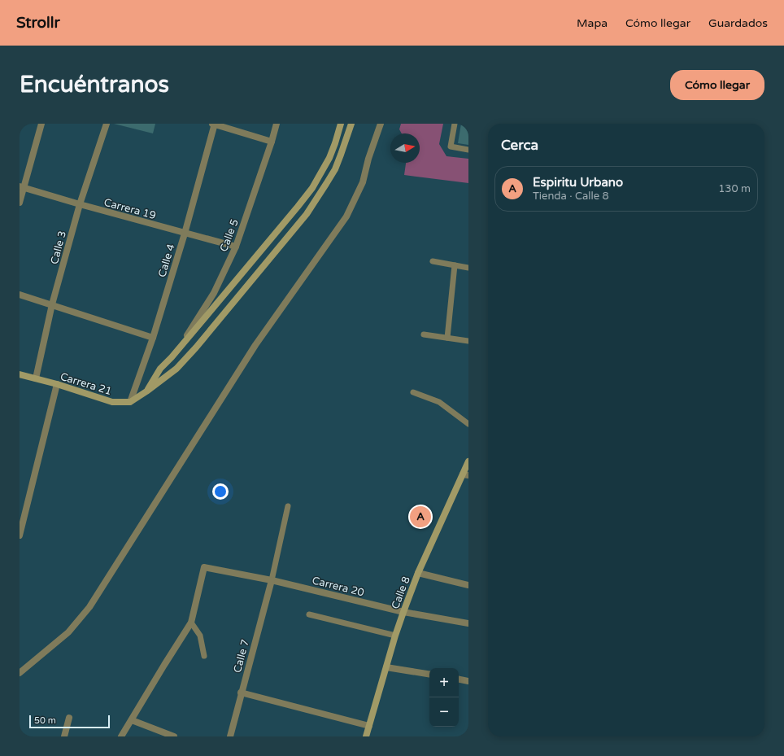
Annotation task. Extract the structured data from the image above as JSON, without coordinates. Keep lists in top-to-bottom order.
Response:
{
  "streets": {
    "street": [
      "Carrera 19",
      "Calle 5",
      "Calle 3",
      "Calle 4",
      "Carrera 21",
      "Carrera 20",
      "Calle 8",
      "Calle 7"
    ]
  },
  "crossings": [
    ["Carrera 19", "Calle 5"],
    ["Carrera 19", "Calle 3"],
    ["Carrera 19", "Calle 4"],
    ["Calle 3", "Carrera 21"],
    ["Calle 4", "Carrera 21"],
    ["Carrera 20", "Calle 8"],
    ["Carrera 20", "Calle 7"]
  ],
  "scale_bar": "50 m",
  "north": "right",
  "page": {
    "header": "Strollr",
    "nav": ["Mapa", "Cómo llegar", "Guardados"],
    "buttons": "Cómo llegar",
    "title": "Encuéntranos",
    "heading": "Cerca",
    "list": [
      {
        "mark": "A",
        "name": "Espiritu Urbano",
        "note": "Tienda · Calle 8",
        "value": "130 m"
      }
    ],
    "pins": "A",
    "map_buttons": ["+", "−"],
    "scale": "50 m"
  }
}
